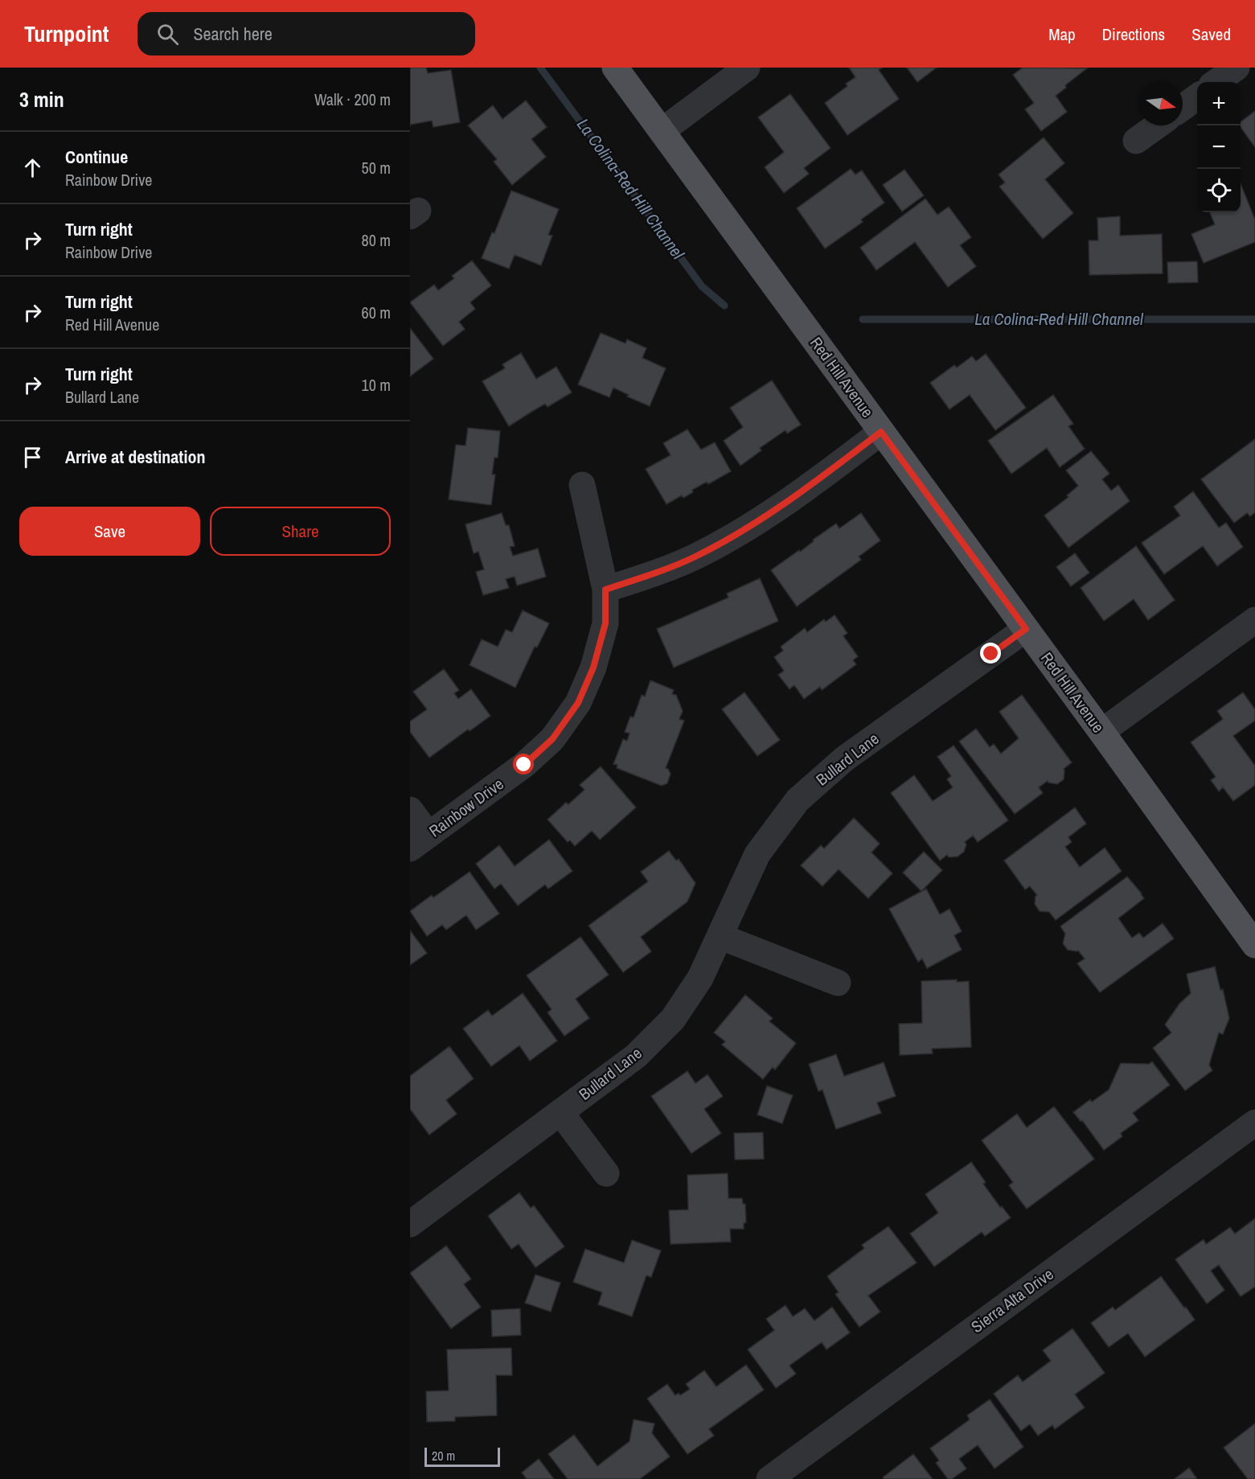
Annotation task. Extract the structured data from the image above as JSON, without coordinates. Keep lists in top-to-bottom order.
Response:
{
  "streets": {
    "main road": ["Red Hill Avenue"],
    "street": ["Bullard Lane", "Rainbow Drive", "Sierra Alta Drive"]
  },
  "crossings": [
    ["Red Hill Avenue", "Bullard Lane"]
  ],
  "water": ["La Colina-Red Hill Channel"],
  "scale_bar": "20 m",
  "north": "right",
  "page": {
    "header": "Turnpoint",
    "search": "Search here",
    "nav": ["Map", "Directions", "Saved"],
    "heading": ["3 min", "Walk · 200 m"],
    "map_buttons": ["+", "−"],
    "list": [
      ["Continue", "Rainbow Drive", "50 m"],
      ["Turn right", "Rainbow Drive", "80 m"],
      ["Turn right", "Red Hill Avenue", "60 m"],
      ["Turn right", "Bullard Lane", "10 m"],
      "Arrive at destination"
    ],
    "buttons": ["Save", "Share"],
    "scale": "20 m"
  }
}
